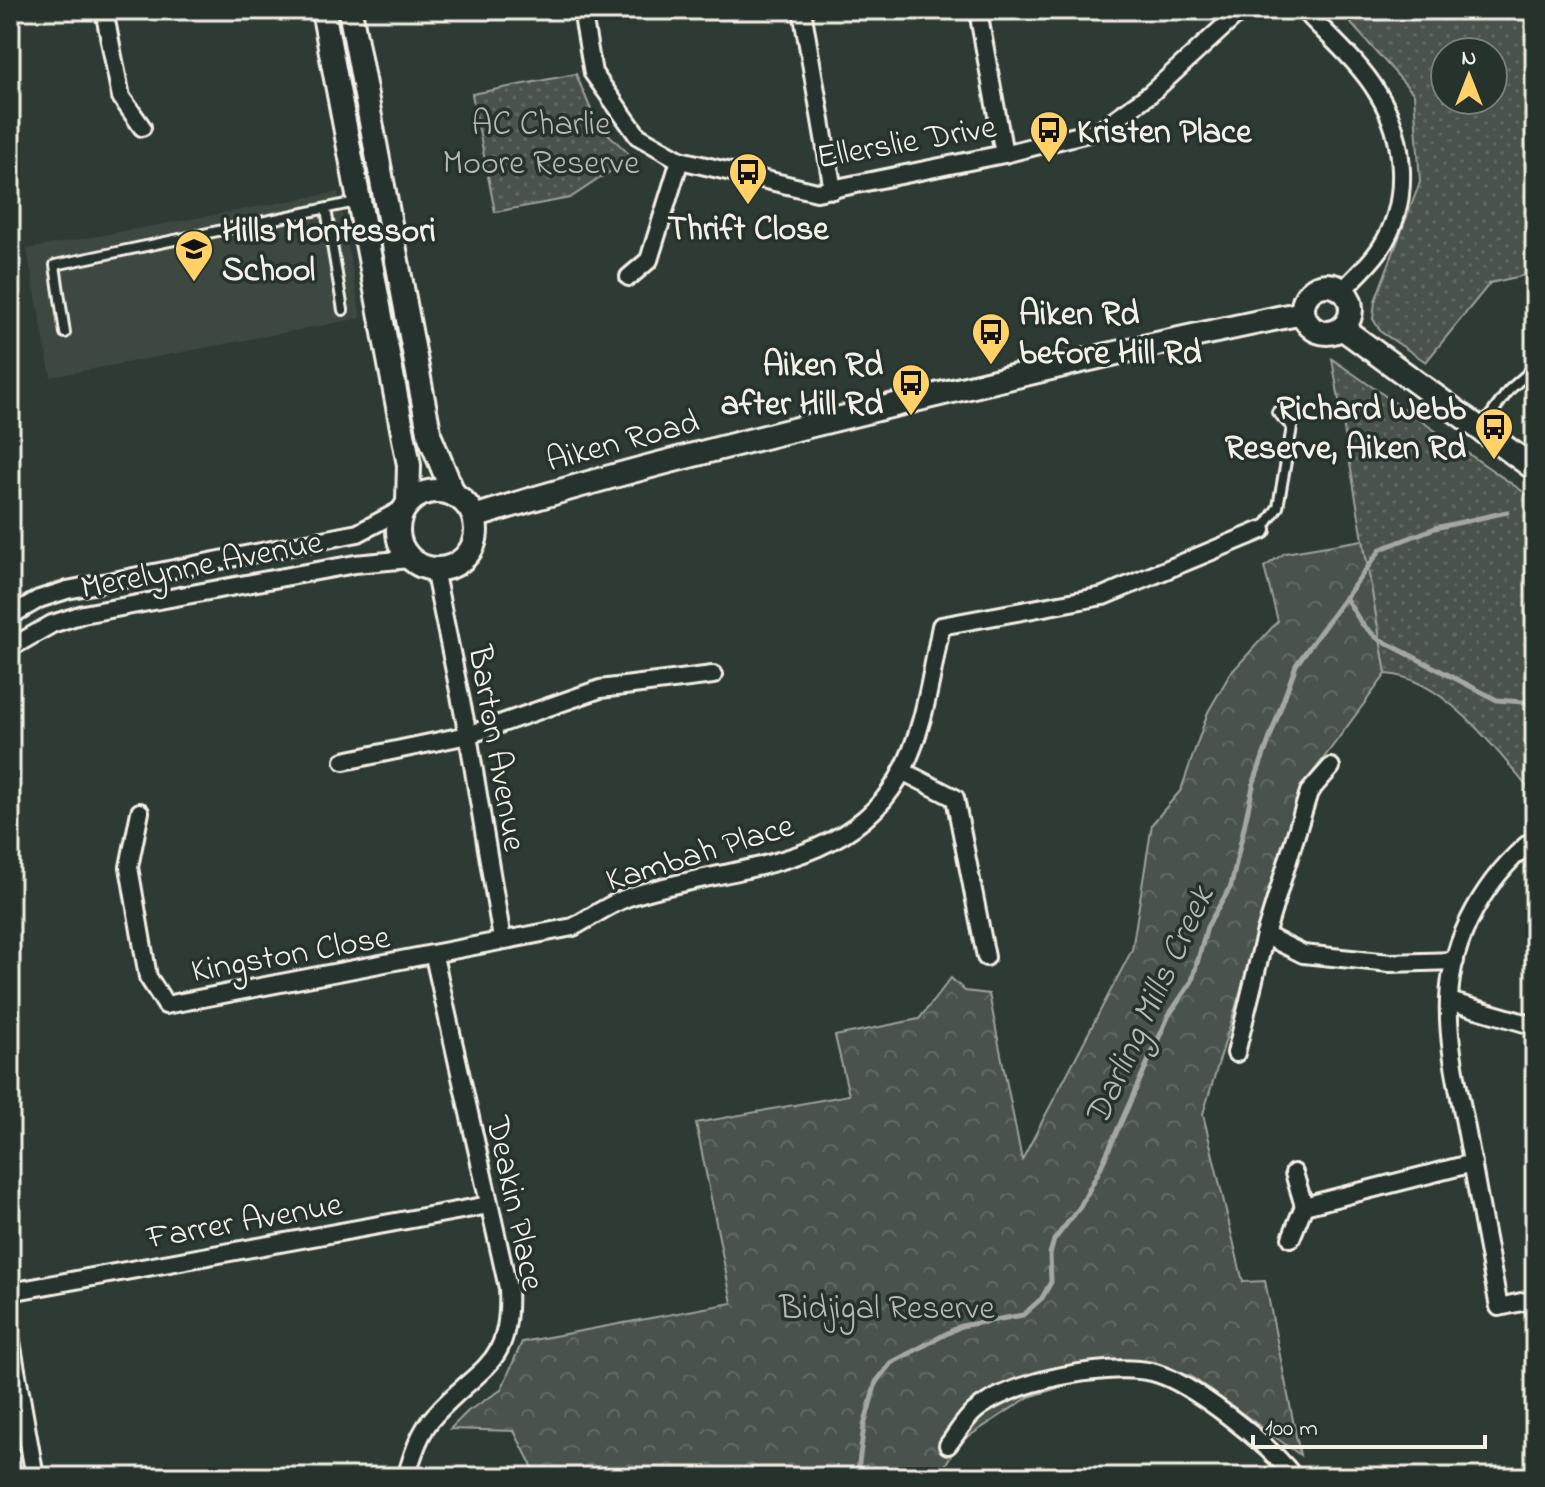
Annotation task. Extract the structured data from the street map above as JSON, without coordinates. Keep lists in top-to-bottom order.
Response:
{
  "streets": {
    "street": [
      "Ellerslie Drive",
      "Aiken Road",
      "Merelynne Avenue",
      "Barton Avenue",
      "Kambah Place",
      "Kingston Close",
      "Deakin Place",
      "Farrer Avenue"
    ]
  },
  "crossings": [
    ["Aiken Road", "Merelynne Avenue"],
    ["Aiken Road", "Barton Avenue"],
    ["Merelynne Avenue", "Barton Avenue"],
    ["Barton Avenue", "Kambah Place"],
    ["Kambah Place", "Kingston Close"],
    ["Kambah Place", "Deakin Place"],
    ["Kingston Close", "Deakin Place"],
    ["Deakin Place", "Farrer Avenue"]
  ],
  "water": ["Darling Mills Creek"],
  "parks": ["AC Charlie Moore Reserve", "Bidjigal Reserve"],
  "places": {
    "bus stop": [
      "Kristen Place",
      "Thrift Close",
      "Aiken Rd before Hill Rd",
      "Aiken Rd after Hill Rd",
      "Richard Webb Reserve, Aiken Rd"
    ],
    "school or university": ["Hills Montessori School"]
  },
  "scale_bar": "100 m",
  "north": "top"
}
